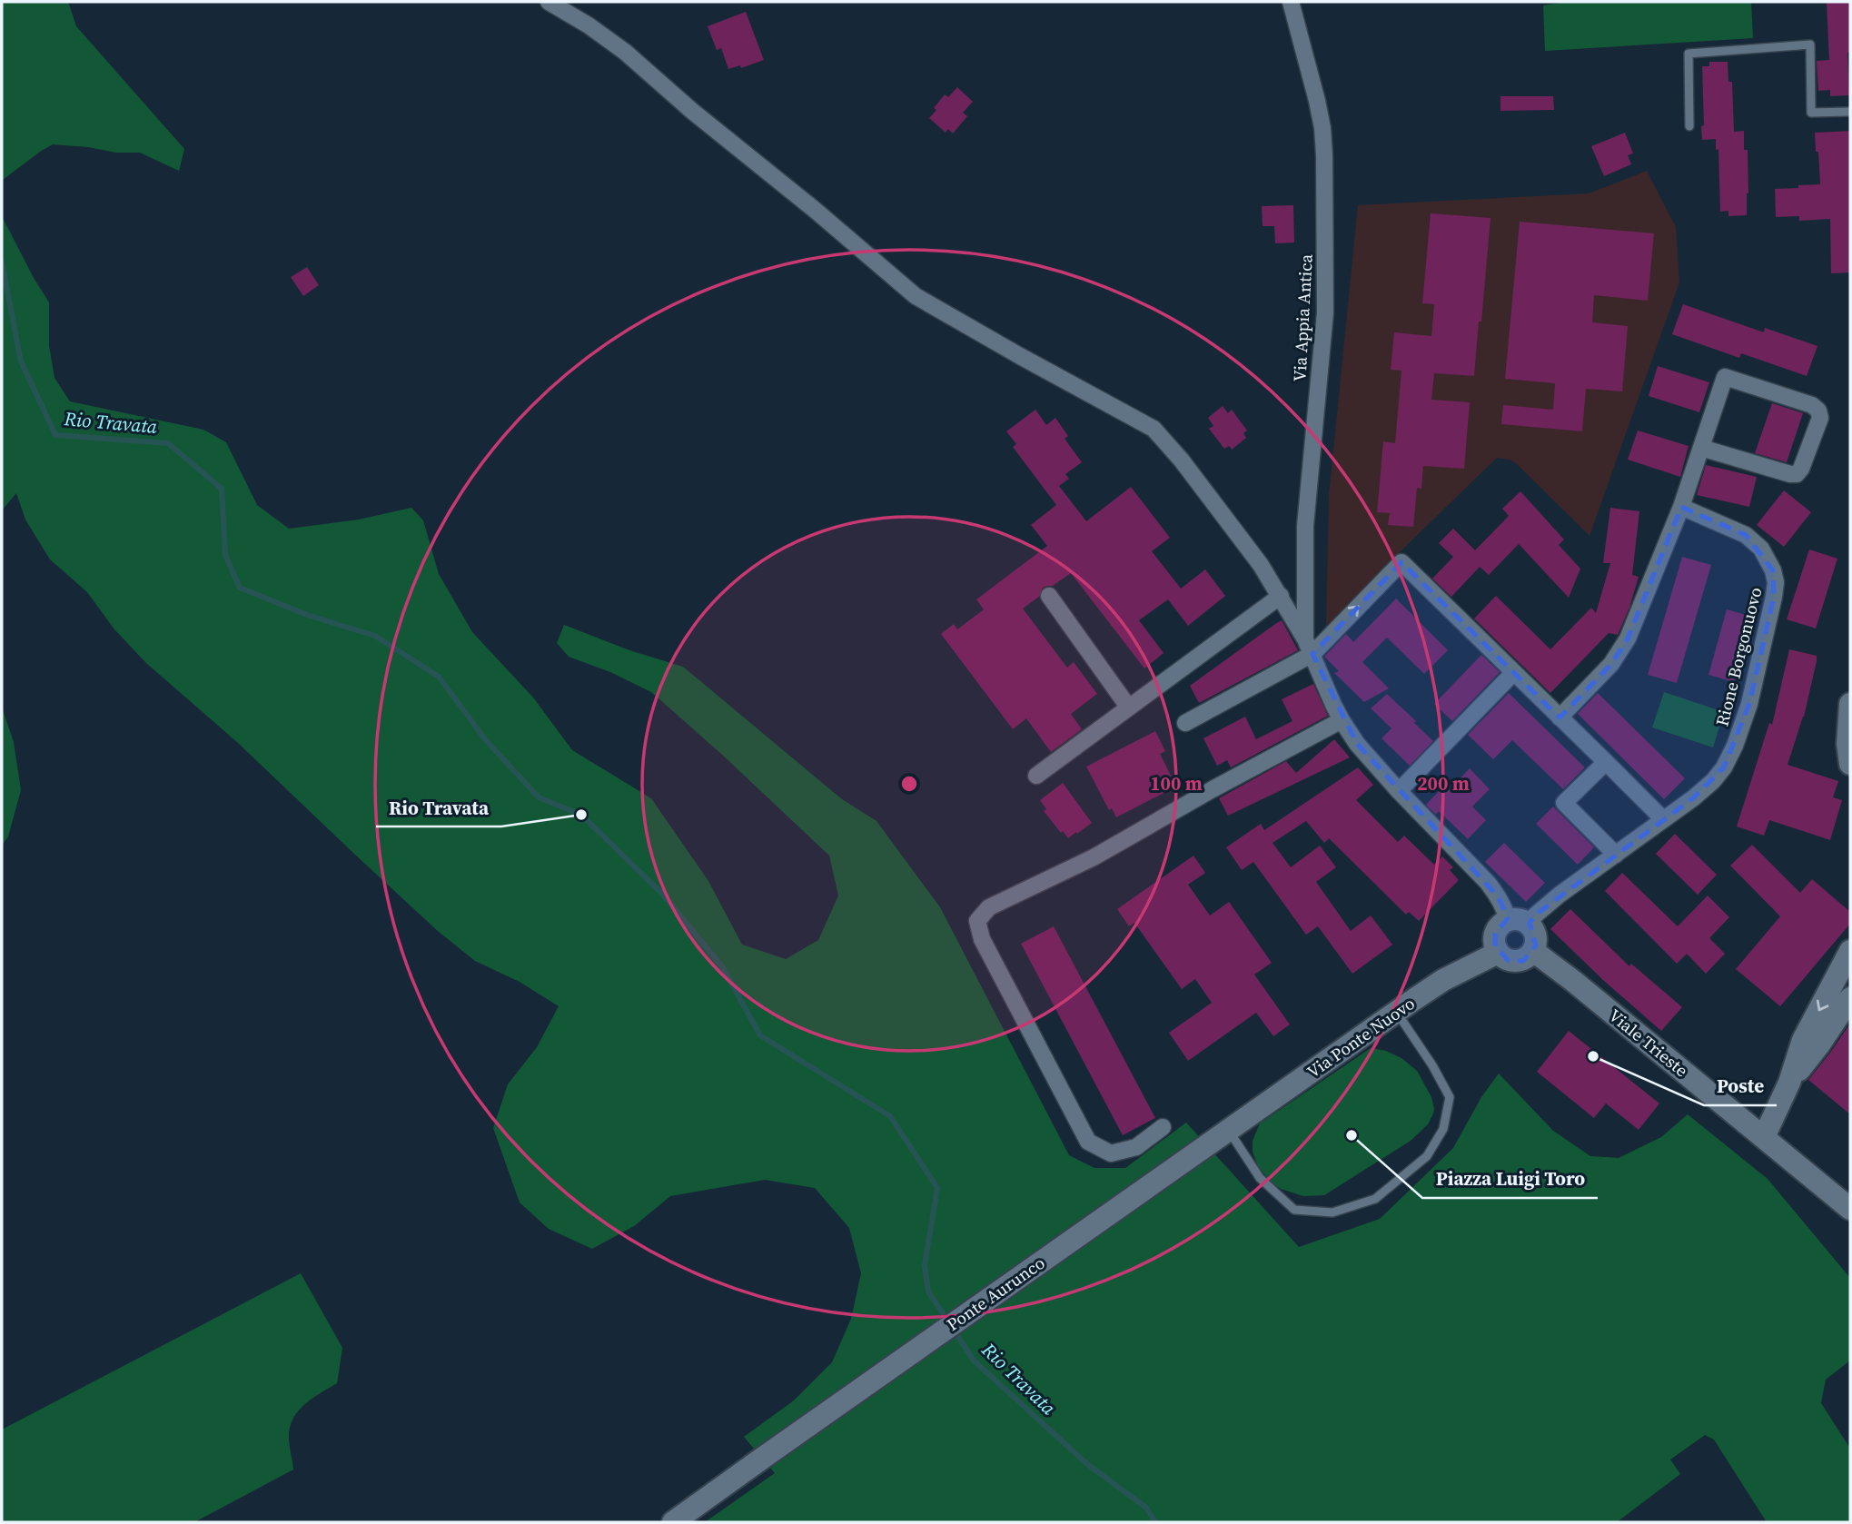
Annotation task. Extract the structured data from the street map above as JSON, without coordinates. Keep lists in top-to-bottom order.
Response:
{
  "streets": {
    "street": [
      "Via Appia Antica",
      "Rione Borgonuovo",
      "Via Ponte Nuovo",
      "Viale Trieste",
      "Ponte Aurunco"
    ]
  },
  "crossings": [
    ["Via Appia Antica", "Rione Borgonuovo"],
    ["Via Appia Antica", "Via Ponte Nuovo"],
    ["Via Appia Antica", "Viale Trieste"],
    ["Rione Borgonuovo", "Via Ponte Nuovo"],
    ["Rione Borgonuovo", "Viale Trieste"],
    ["Via Ponte Nuovo", "Viale Trieste"],
    ["Via Ponte Nuovo", "Ponte Aurunco"]
  ],
  "water": ["Rio Travata"],
  "places": ["Rio Travata", "Poste", "Piazza Luigi Toro"],
  "rings": ["100 m", "200 m"]
}
